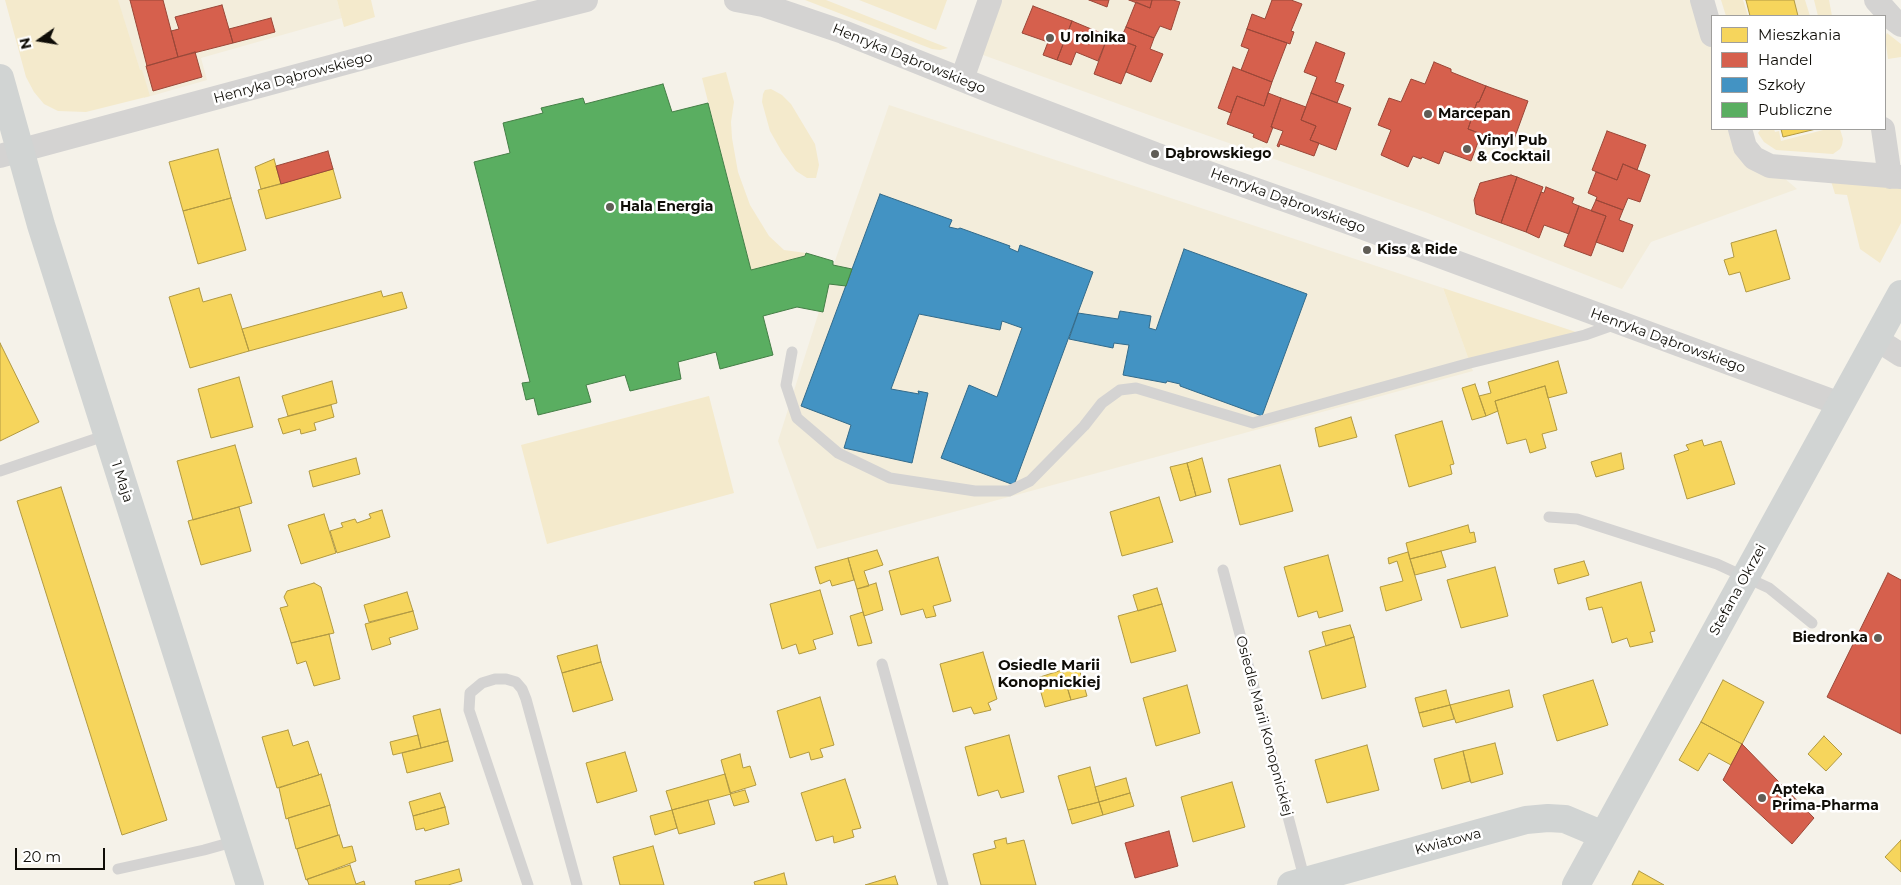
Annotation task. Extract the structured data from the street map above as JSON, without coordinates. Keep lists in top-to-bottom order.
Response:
{
  "streets": {
    "street": [
      "Henryka Dąbrowskiego",
      "1 Maja",
      "Stefana Okrzei",
      "Kwiatowa"
    ],
    "lane": ["Osiedle Marii Konopnickiej"]
  },
  "crossings": [
    ["Henryka Dąbrowskiego", "1 Maja"],
    ["Henryka Dąbrowskiego", "Stefana Okrzei"],
    ["Stefana Okrzei", "Kwiatowa"],
    ["Osiedle Marii Konopnickiej", "Kwiatowa"]
  ],
  "districts": ["Osiedle Marii Konopnickiej"],
  "places": [
    "U rolnika",
    "Marcepan",
    "Vinyl Pub & Cocktail",
    "Dąbrowskiego",
    "Hala Energia",
    "Kiss & Ride",
    "Biedronka",
    "Apteka Prima-Pharma"
  ],
  "legend": [
    "Mieszkania",
    "Handel",
    "Szkoły",
    "Publiczne"
  ],
  "scale_bar": "20 m",
  "north": "left"
}
